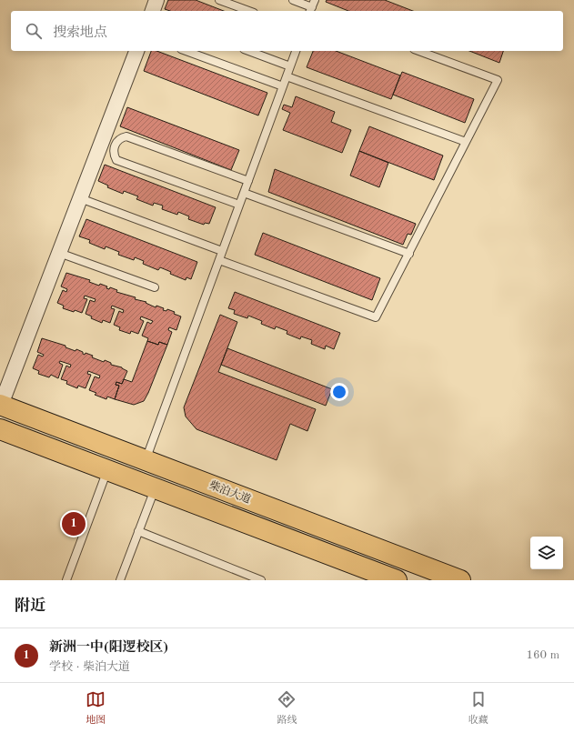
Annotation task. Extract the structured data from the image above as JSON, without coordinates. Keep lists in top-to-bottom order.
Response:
{
  "streets": {
    "highway": ["柴泊大道"]
  },
  "page": {
    "search": "搜索地点",
    "pins": "1",
    "heading": "附近",
    "list": [
      {
        "mark": "1",
        "name": "新洲一中(阳逻校区)",
        "note": "学校 · 柴泊大道",
        "value": "160 m"
      }
    ],
    "nav": ["地图", "路线", "收藏"]
  }
}
